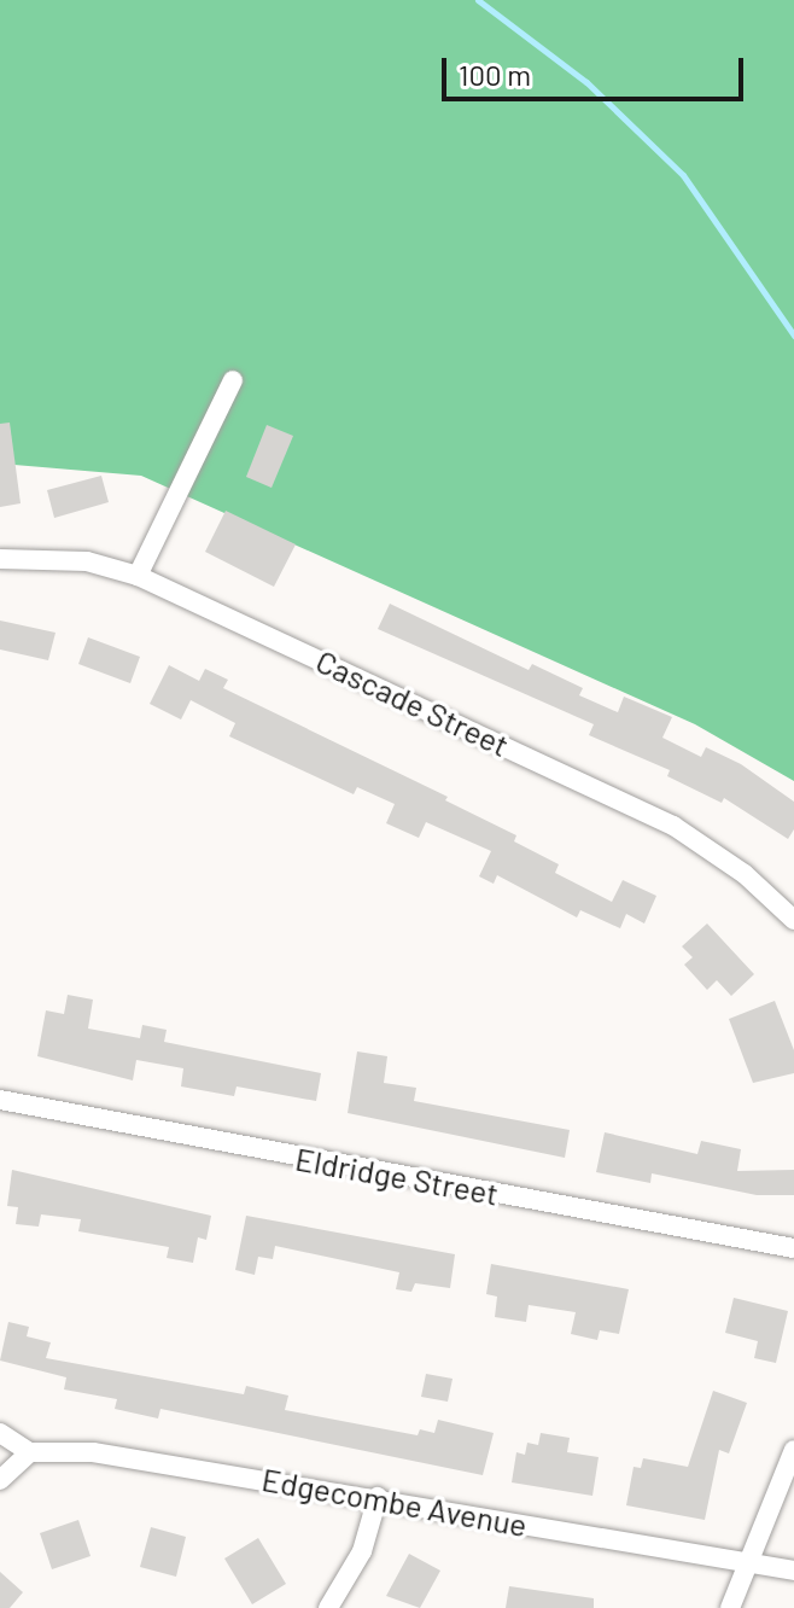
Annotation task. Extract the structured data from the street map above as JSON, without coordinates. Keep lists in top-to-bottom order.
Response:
{
  "streets": {
    "street": ["Cascade Street", "Eldridge Street", "Edgecombe Avenue"]
  },
  "scale_bar": "100 m"
}
